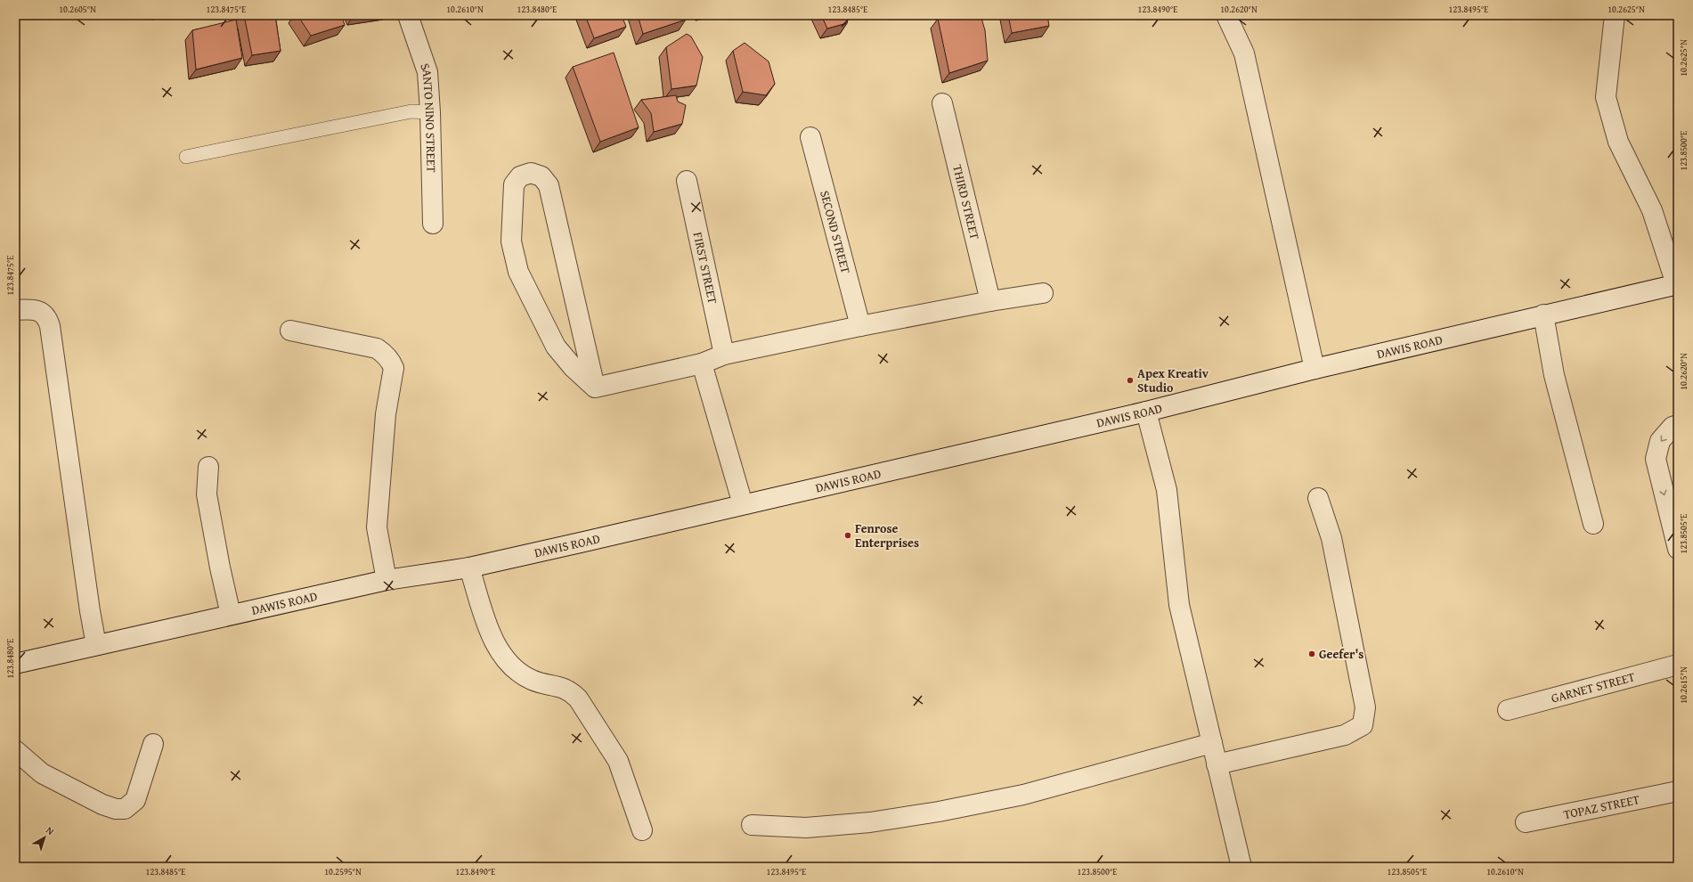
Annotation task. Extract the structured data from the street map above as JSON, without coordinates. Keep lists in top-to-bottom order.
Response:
{
  "streets": {
    "street": [
      "SANTO NINO STREET",
      "THIRD STREET",
      "SECOND STREET",
      "FIRST STREET",
      "DAWIS ROAD",
      "GARNET STREET",
      "TOPAZ STREET"
    ]
  },
  "places": ["Apex Kreativ Studio", "Fenrose Enterprises", "Geefer's"],
  "north": "top right",
  "coordinates": [
    "10.2605°N",
    "123.8475°E",
    "10.2610°N",
    "123.8480°E",
    "123.8485°E",
    "123.8490°E",
    "10.2620°N",
    "123.8495°E",
    "10.2625°N",
    "123.8500°E",
    "123.8505°E",
    "10.2615°N",
    "10.2595°N"
  ]
}
